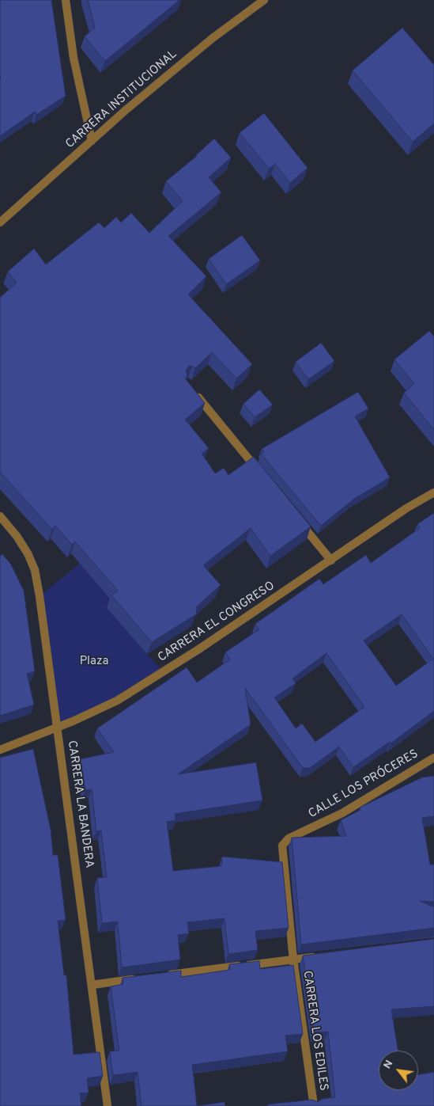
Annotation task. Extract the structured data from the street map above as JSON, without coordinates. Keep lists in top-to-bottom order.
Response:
{
  "streets": {
    "street": [
      "CARRERA INSTITUCIONAL",
      "CARRERA EL CONGRESO",
      "CALLE LOS PRÓCERES",
      "CARRERA LA BANDERA",
      "CARRERA LOS EDILES"
    ]
  },
  "crossings": [
    ["CARRERA EL CONGRESO", "CARRERA LA BANDERA"],
    ["CALLE LOS PRÓCERES", "CARRERA LOS EDILES"]
  ],
  "parks": ["Plaza"],
  "north": "top left"
}
